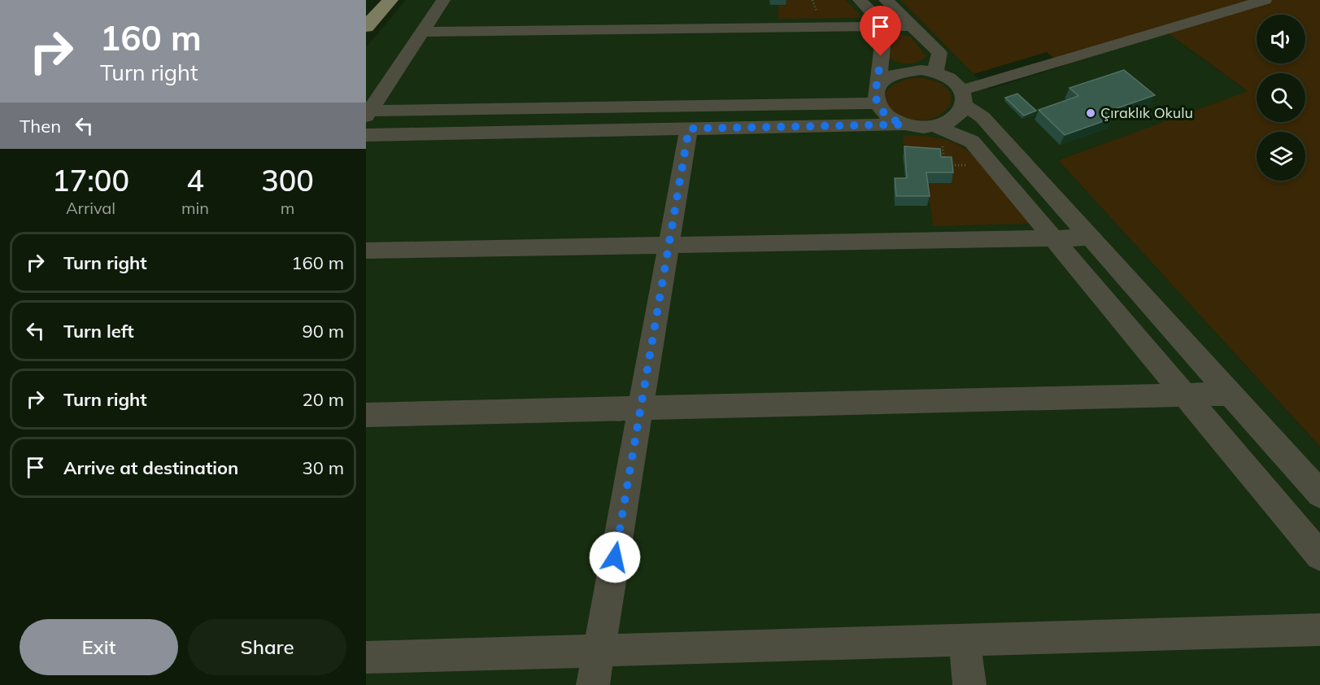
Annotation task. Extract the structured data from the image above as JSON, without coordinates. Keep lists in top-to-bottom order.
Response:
{
  "places": ["Çıraklık Okulu"],
  "page": {
    "turn": ["160 m", "Turn right"],
    "then": "Then",
    "eta": [
      "17:00",
      "Arrival",
      "4",
      "min",
      "300",
      "m"
    ],
    "list": [
      {
        "name": "Turn right",
        "value": "160 m"
      },
      {
        "name": "Turn left",
        "value": "90 m"
      },
      {
        "name": "Turn right",
        "value": "20 m"
      },
      {
        "name": "Arrive at destination",
        "value": "30 m"
      }
    ],
    "buttons": ["Exit", "Share"]
  }
}
